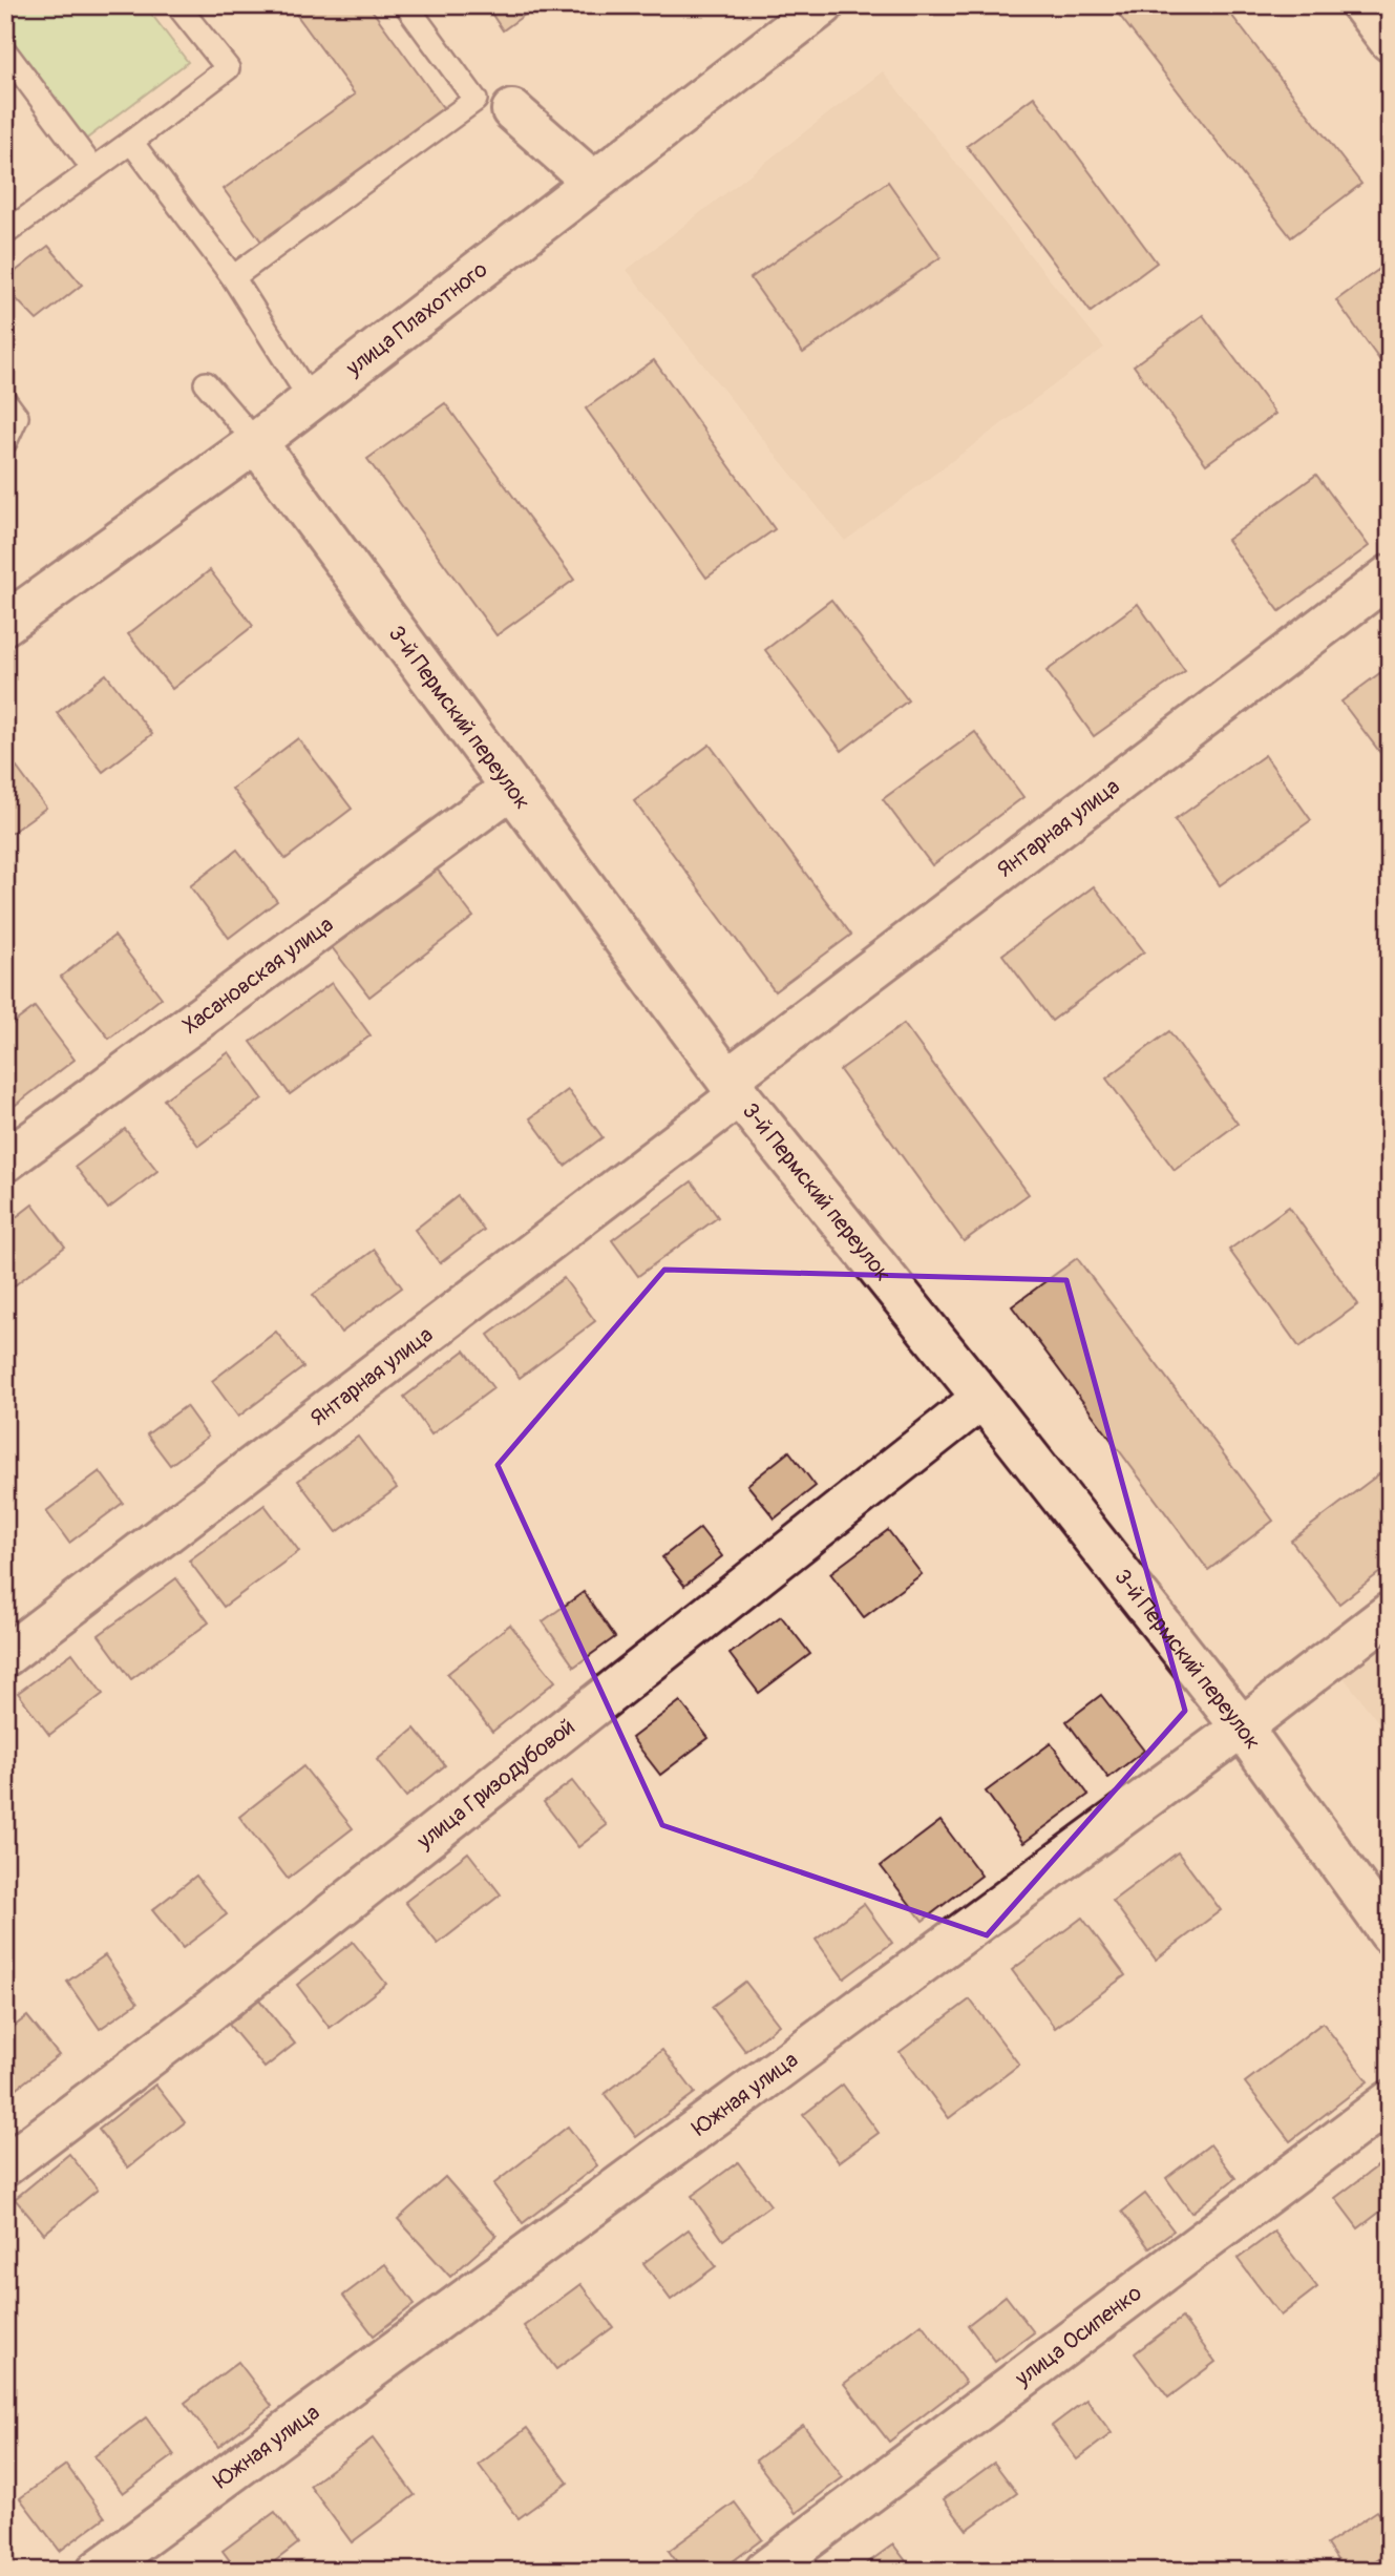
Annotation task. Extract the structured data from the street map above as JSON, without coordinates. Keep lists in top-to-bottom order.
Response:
{
  "streets": {
    "street": [
      "улица Плахотного",
      "3-й Пермский переулок",
      "Янтарная улица",
      "Хасановская улица",
      "улица Гризодубовой",
      "Южная улица",
      "улица Осипенко"
    ]
  },
  "crossings": [
    ["улица Плахотного", "3-й Пермский переулок"],
    ["3-й Пермский переулок", "Янтарная улица"],
    ["3-й Пермский переулок", "Хасановская улица"],
    ["3-й Пермский переулок", "улица Гризодубовой"],
    ["3-й Пермский переулок", "Южная улица"]
  ]
}
